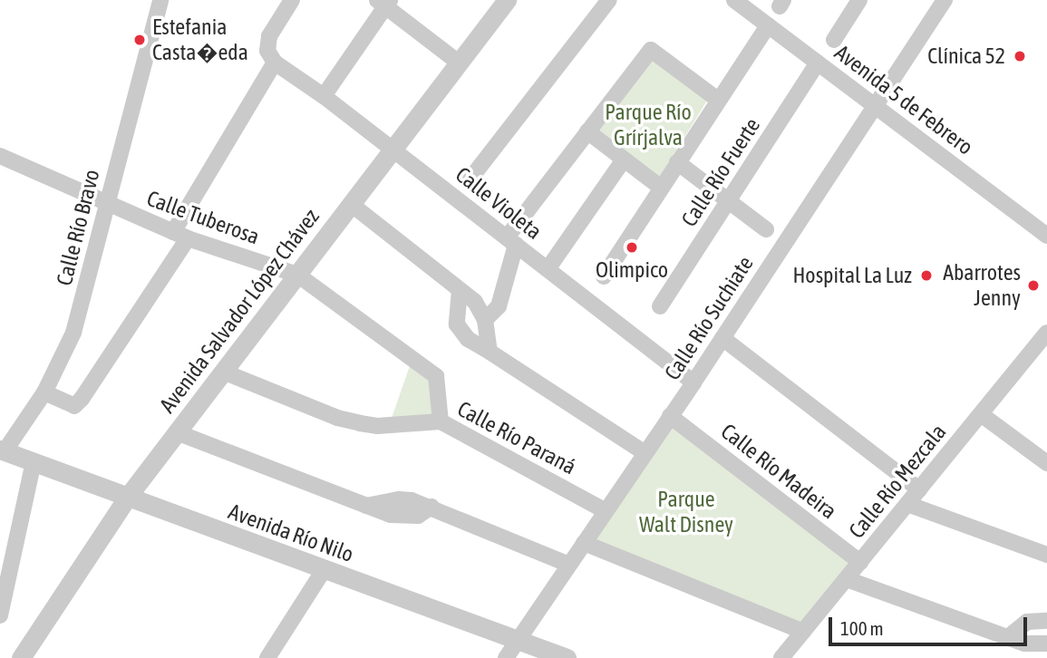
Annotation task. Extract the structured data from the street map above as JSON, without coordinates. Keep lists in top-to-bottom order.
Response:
{
  "streets": {
    "street": [
      "Avenida 5 de Febrero",
      "Calle Río Fuerte",
      "Calle Violeta",
      "Calle Tuberosa",
      "Calle Río Bravo",
      "Avenida Salvador López Chávez",
      "Calle Río Suchiate",
      "Calle Río Paraná",
      "Calle Río Madeira",
      "Calle Río Mezcala",
      "Avenida Río Nilo"
    ]
  },
  "crossings": [
    ["Avenida 5 de Febrero", "Calle Río Fuerte"],
    ["Avenida 5 de Febrero", "Calle Río Suchiate"],
    ["Calle Violeta", "Avenida Salvador López Chávez"],
    ["Calle Violeta", "Calle Río Suchiate"],
    ["Calle Tuberosa", "Calle Río Bravo"],
    ["Calle Tuberosa", "Avenida Salvador López Chávez"],
    ["Calle Tuberosa", "Calle Río Paraná"],
    ["Calle Río Bravo", "Avenida Río Nilo"],
    ["Avenida Salvador López Chávez", "Calle Río Paraná"],
    ["Avenida Salvador López Chávez", "Avenida Río Nilo"],
    ["Calle Río Suchiate", "Calle Río Paraná"],
    ["Calle Río Suchiate", "Calle Río Madeira"],
    ["Calle Río Suchiate", "Avenida Río Nilo"],
    ["Calle Río Madeira", "Calle Río Mezcala"]
  ],
  "parks": ["Parque Río Grírjalva", "Parque Walt Disney"],
  "places": [
    "Estefania Casta�eda",
    "Clínica 52",
    "Olimpico",
    "Hospital La Luz",
    "Abarrotes Jenny"
  ],
  "scale_bar": "100 m"
}
